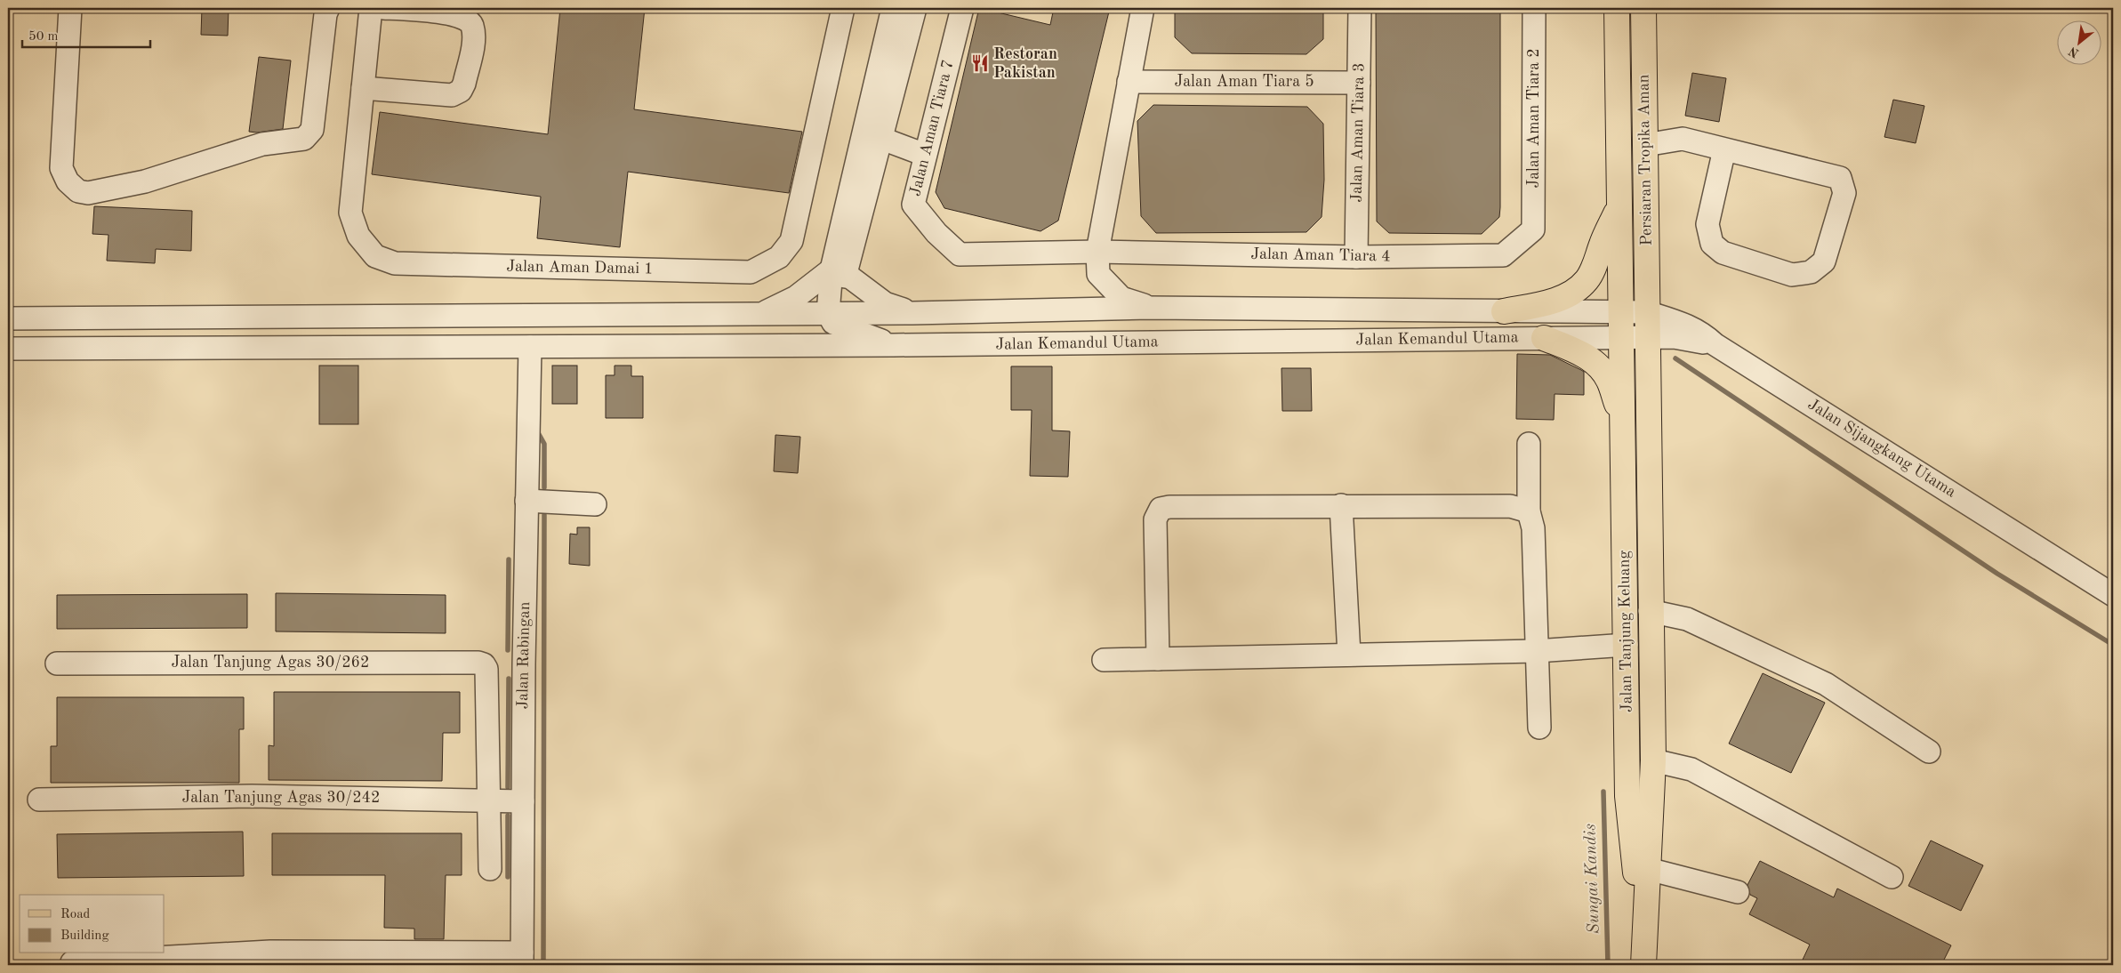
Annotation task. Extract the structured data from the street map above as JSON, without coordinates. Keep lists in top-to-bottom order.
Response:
{
  "streets": {
    "main road": ["Persiaran Tropika Aman", "Jalan Tanjung Keluang"],
    "street": [
      "Jalan Aman Tiara 5",
      "Jalan Aman Tiara 2",
      "Jalan Aman Tiara 7",
      "Jalan Aman Tiara 3",
      "Jalan Aman Tiara 4",
      "Jalan Aman Damai 1",
      "Jalan Kemandul Utama",
      "Jalan Sijangkang Utama",
      "Jalan Rabingan",
      "Jalan Tanjung Agas 30/262",
      "Jalan Tanjung Agas 30/242"
    ]
  },
  "crossings": [
    ["Jalan Aman Tiara 5", "Jalan Aman Tiara 3"],
    ["Jalan Aman Tiara 2", "Jalan Aman Tiara 4"],
    ["Jalan Aman Tiara 7", "Jalan Aman Tiara 4"],
    ["Jalan Aman Tiara 3", "Jalan Aman Tiara 4"],
    ["Persiaran Tropika Aman", "Jalan Kemandul Utama"],
    ["Persiaran Tropika Aman", "Jalan Sijangkang Utama"],
    ["Persiaran Tropika Aman", "Jalan Tanjung Keluang"],
    ["Jalan Kemandul Utama", "Jalan Sijangkang Utama"],
    ["Jalan Kemandul Utama", "Jalan Tanjung Keluang"],
    ["Jalan Sijangkang Utama", "Jalan Tanjung Keluang"],
    ["Jalan Rabingan", "Jalan Tanjung Agas 30/242"],
    ["Jalan Tanjung Agas 30/262", "Jalan Tanjung Agas 30/242"]
  ],
  "water": ["Sungai Kandis"],
  "places": {
    "restaurant": ["Restoran Pakistan"]
  },
  "legend": ["Road", "Building"],
  "scale_bar": "50 m",
  "north": "bottom left"
}
